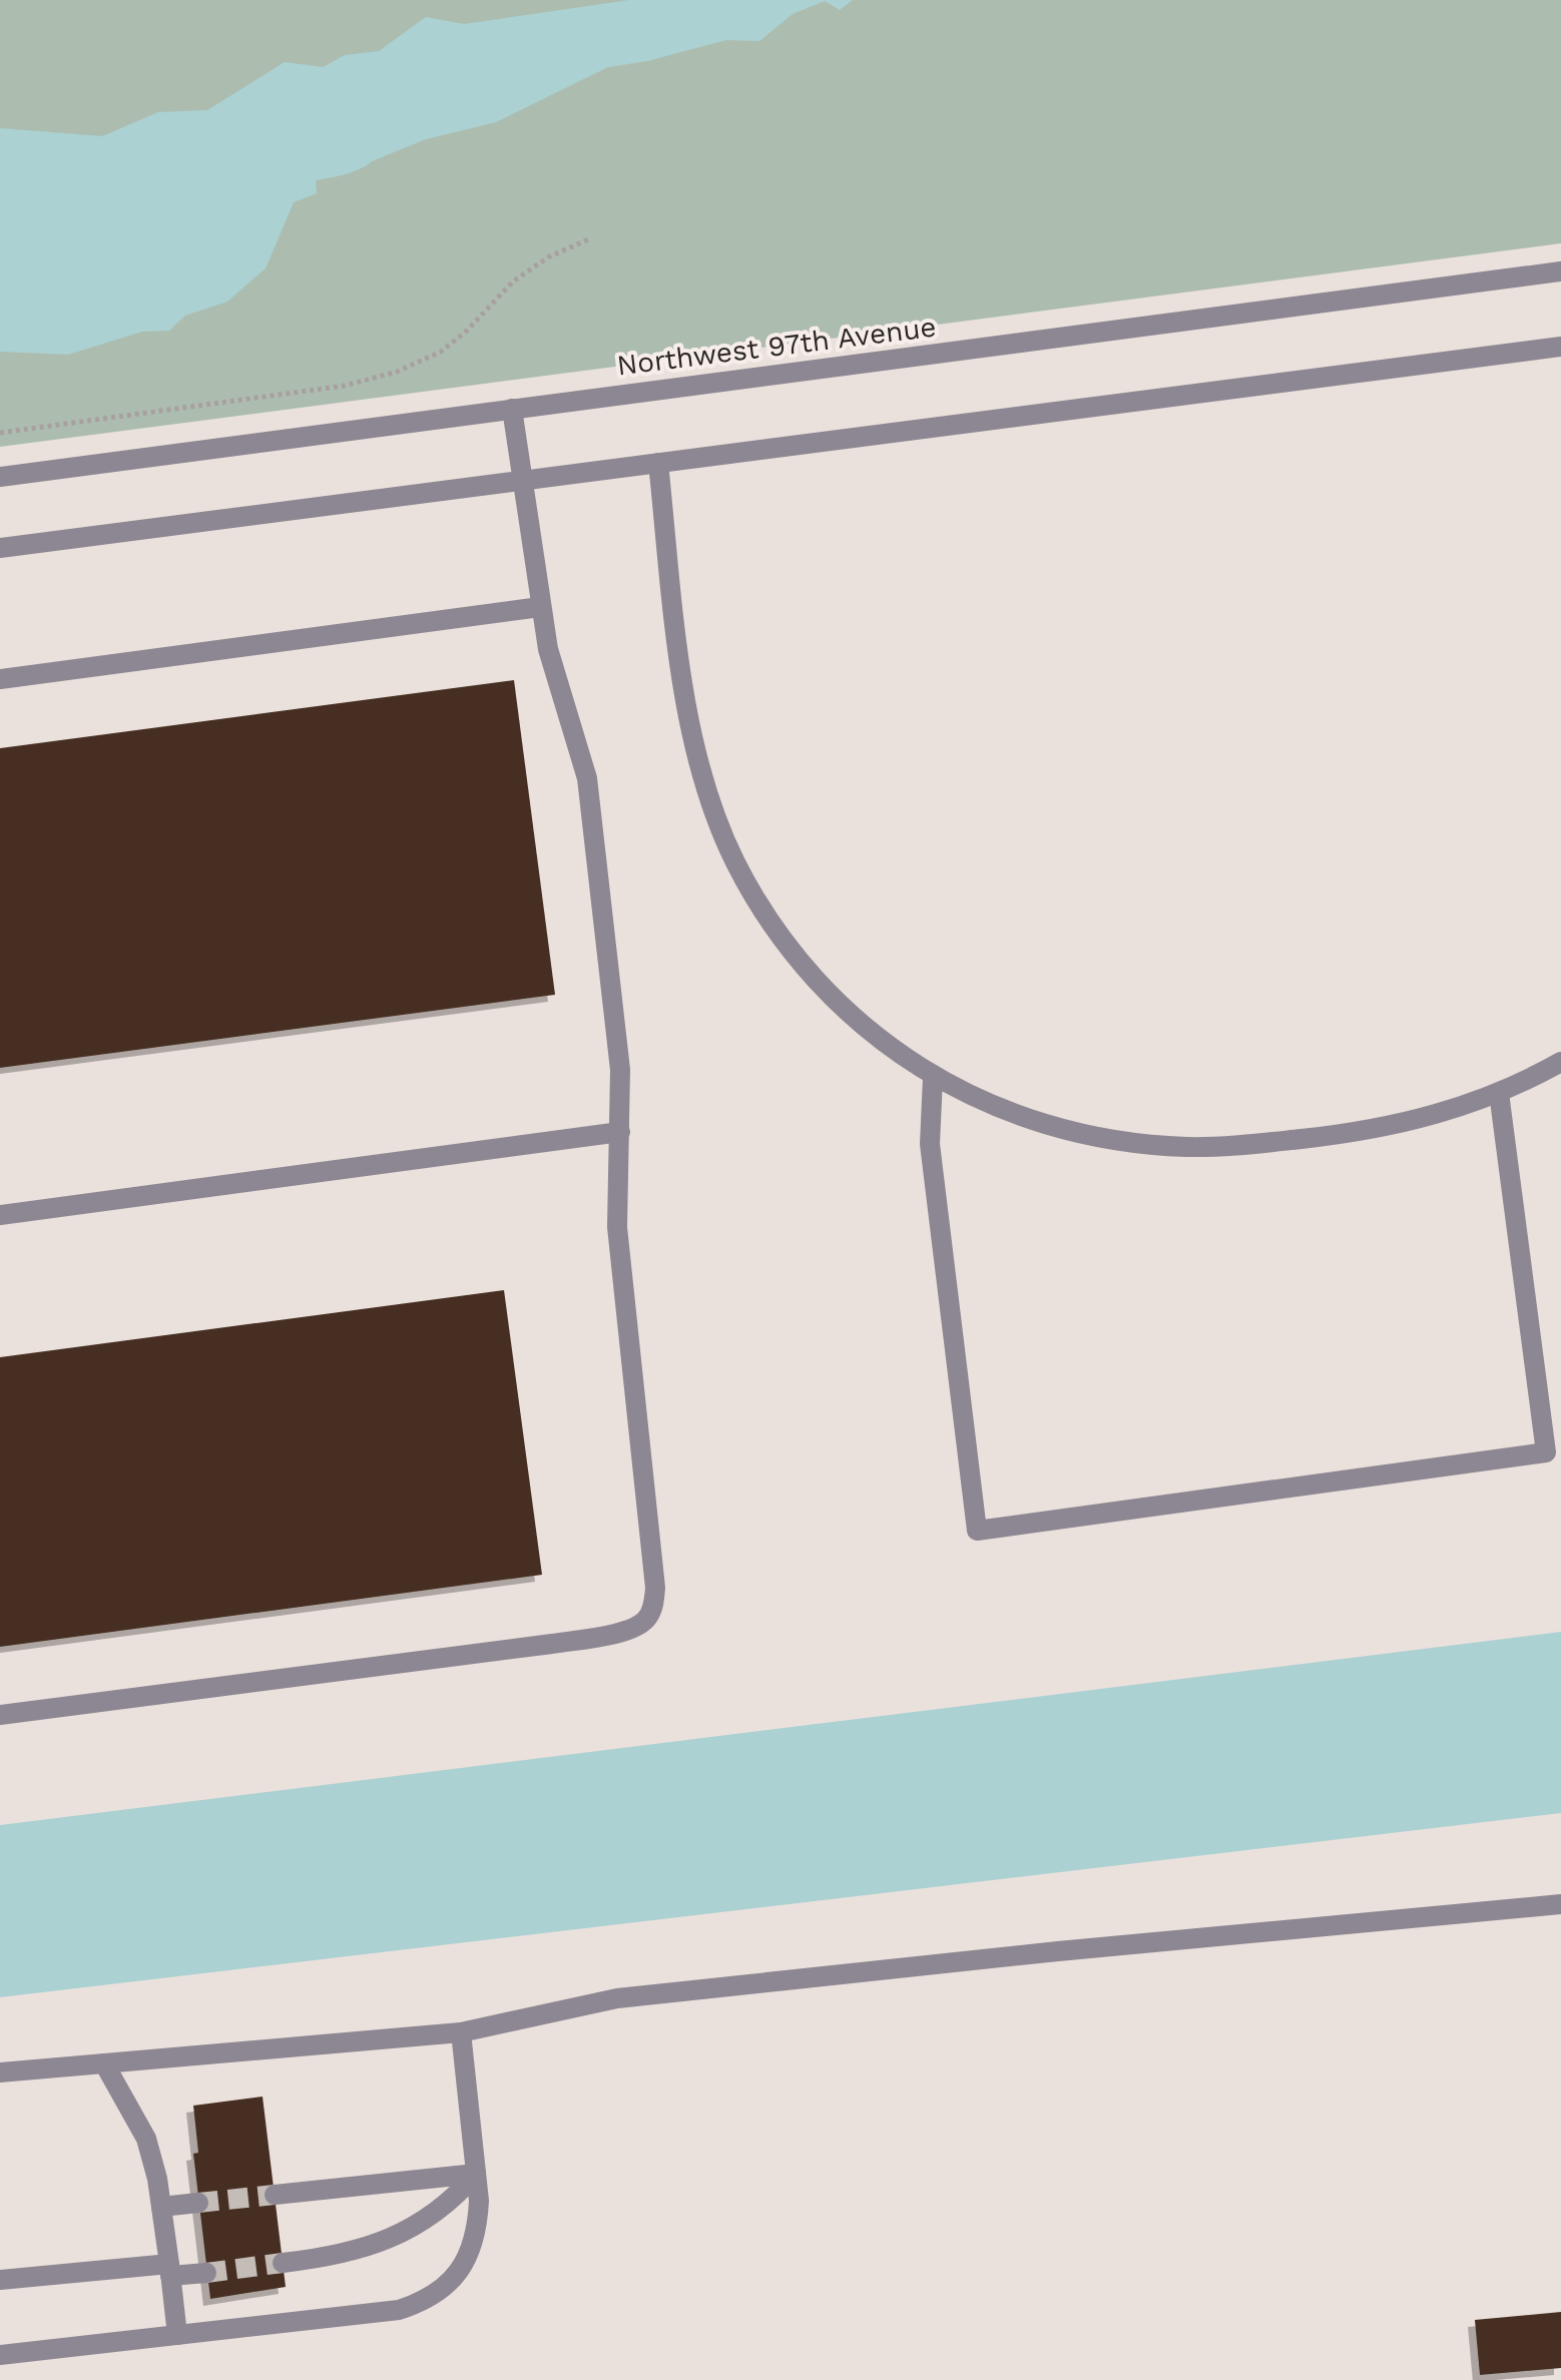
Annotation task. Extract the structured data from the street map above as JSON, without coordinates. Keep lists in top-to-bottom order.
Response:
{
  "streets": {
    "street": ["Northwest 97th Avenue"]
  }
}
